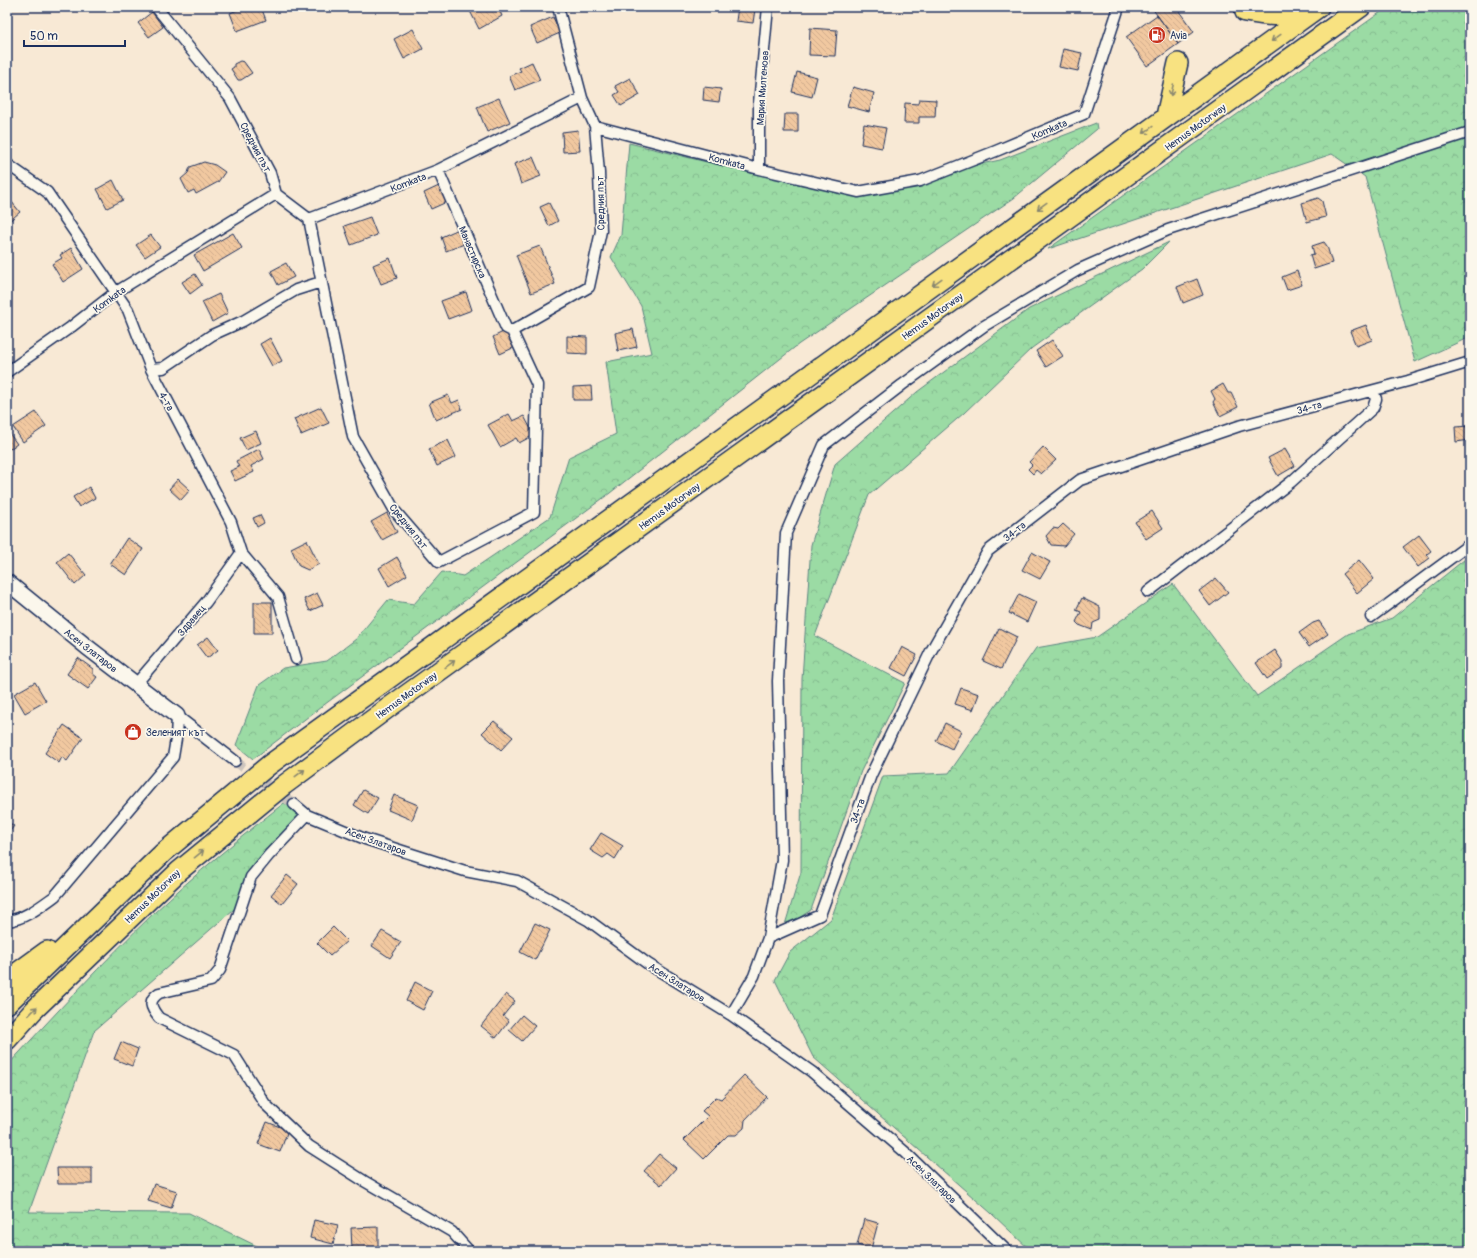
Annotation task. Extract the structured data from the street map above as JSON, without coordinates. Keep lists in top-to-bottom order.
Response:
{
  "streets": {
    "highway": ["Hemus Motorway"],
    "street": [
      "Мария Милтенова",
      "Komkata",
      "Средния път",
      "Манастирска",
      "4-та",
      "34-та",
      "Здравец",
      "Асен Златаров"
    ]
  },
  "crossings": [
    ["Мария Милтенова", "Komkata"],
    ["Komkata", "Средния път"],
    ["Komkata", "Манастирска"],
    ["Komkata", "4-та"],
    ["Средния път", "Манастирска"],
    ["4-та", "Здравец"],
    ["Здравец", "Асен Златаров"]
  ],
  "places": {
    "fuel station": ["Avia"],
    "shop": ["Зеленият кът"]
  },
  "scale_bar": "50 m"
}
